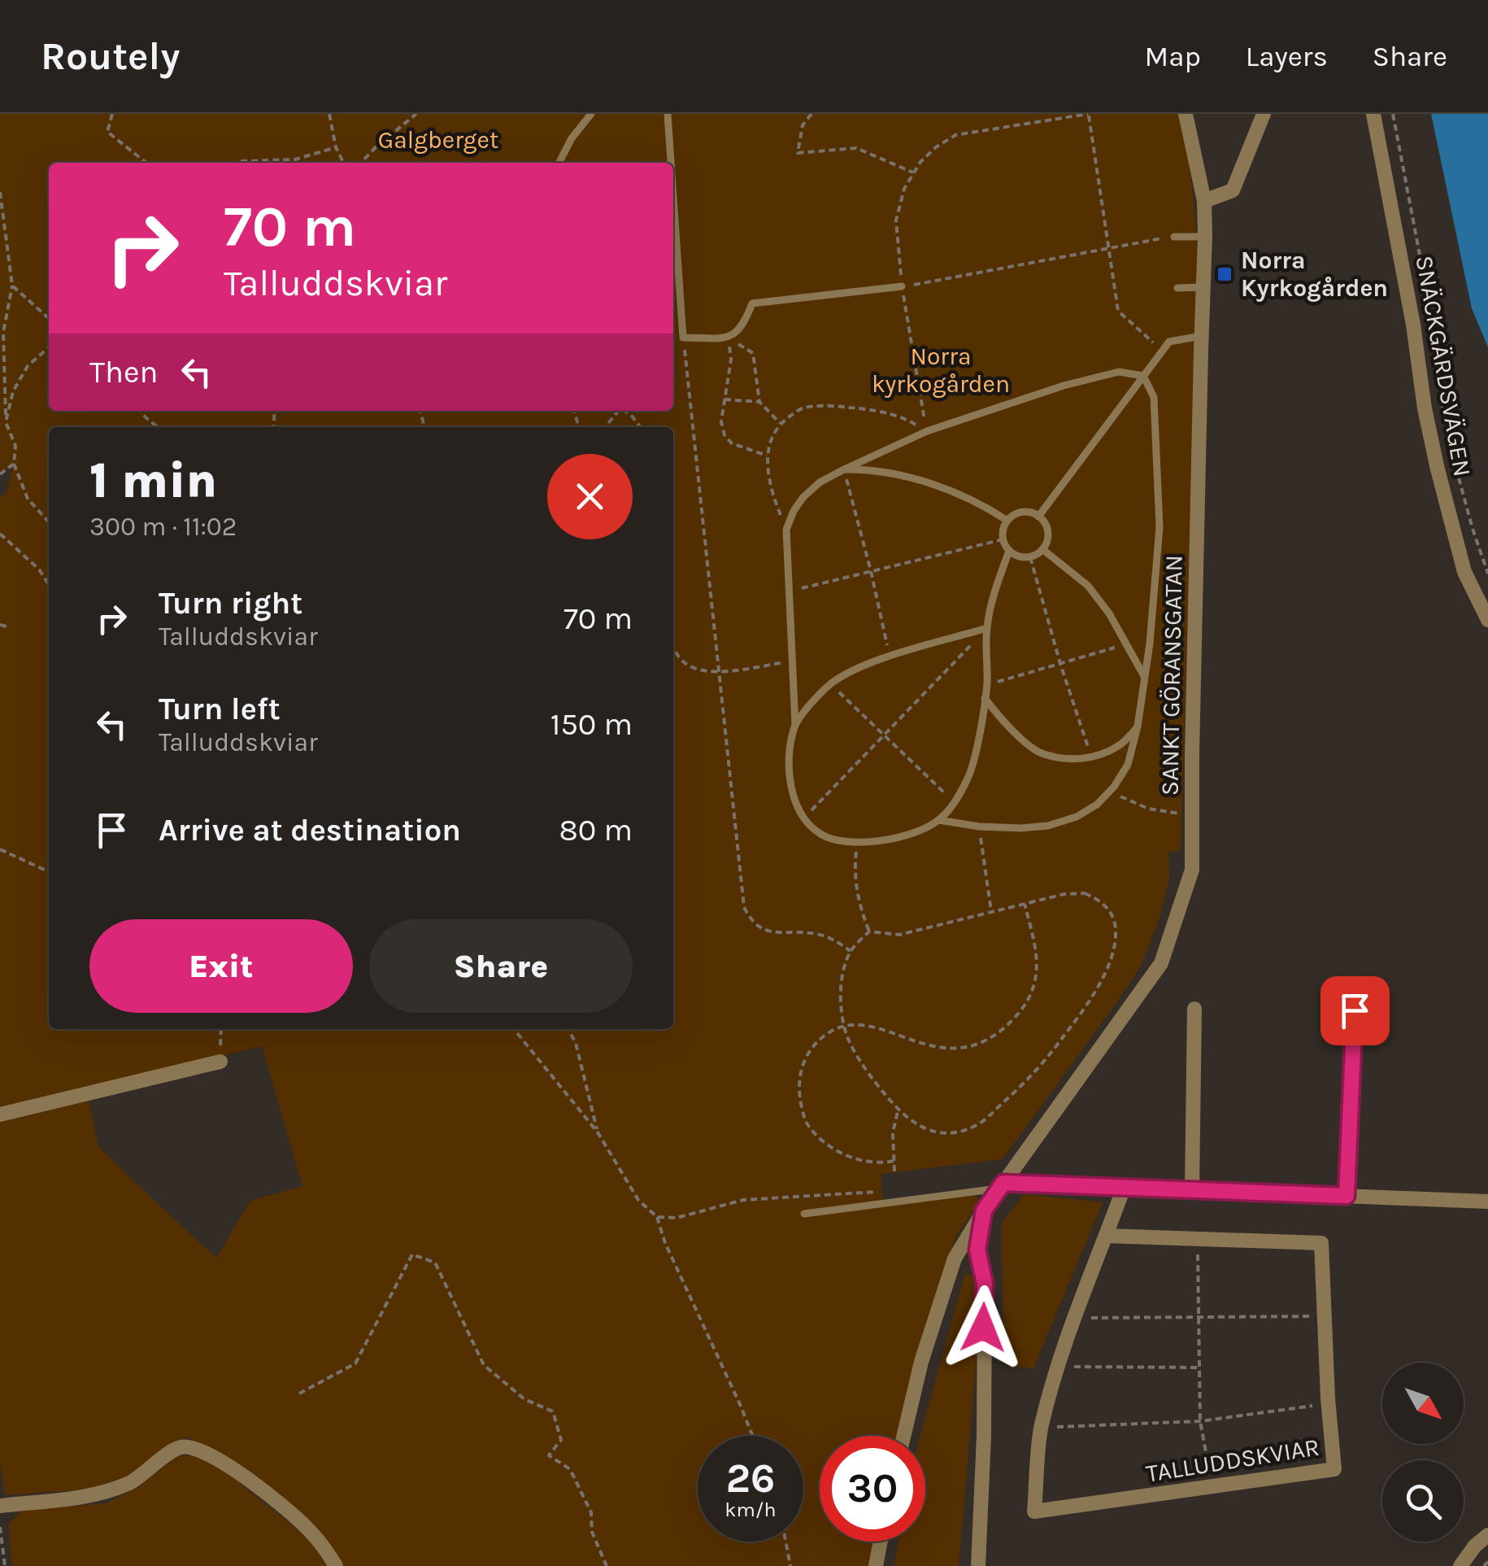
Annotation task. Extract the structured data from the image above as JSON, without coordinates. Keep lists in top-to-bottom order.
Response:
{
  "streets": {
    "street": ["SNÄCKGÄRDSVÄGEN", "SANKT GÖRANSGATAN", "TALLUDDSKVIAR"]
  },
  "parks": ["Galgberget", "Norra kyrkogården"],
  "places": {
    "transit": ["Norra Kyrkogården"]
  },
  "north": "bottom right",
  "page": {
    "header": "Routely",
    "nav": ["Map", "Layers", "Share"],
    "turn": ["70 m", "Talluddskviar"],
    "then": "Then",
    "heading": ["1 min", "300 m · 11:02"],
    "list": [
      {
        "name": "Turn right",
        "note": "Talluddskviar",
        "value": "70 m"
      },
      {
        "name": "Turn left",
        "note": "Talluddskviar",
        "value": "150 m"
      },
      {
        "name": "Arrive at destination",
        "value": "80 m"
      }
    ],
    "buttons": ["Exit", "Share"],
    "speed": "26 km/h",
    "limit": "30"
  }
}
